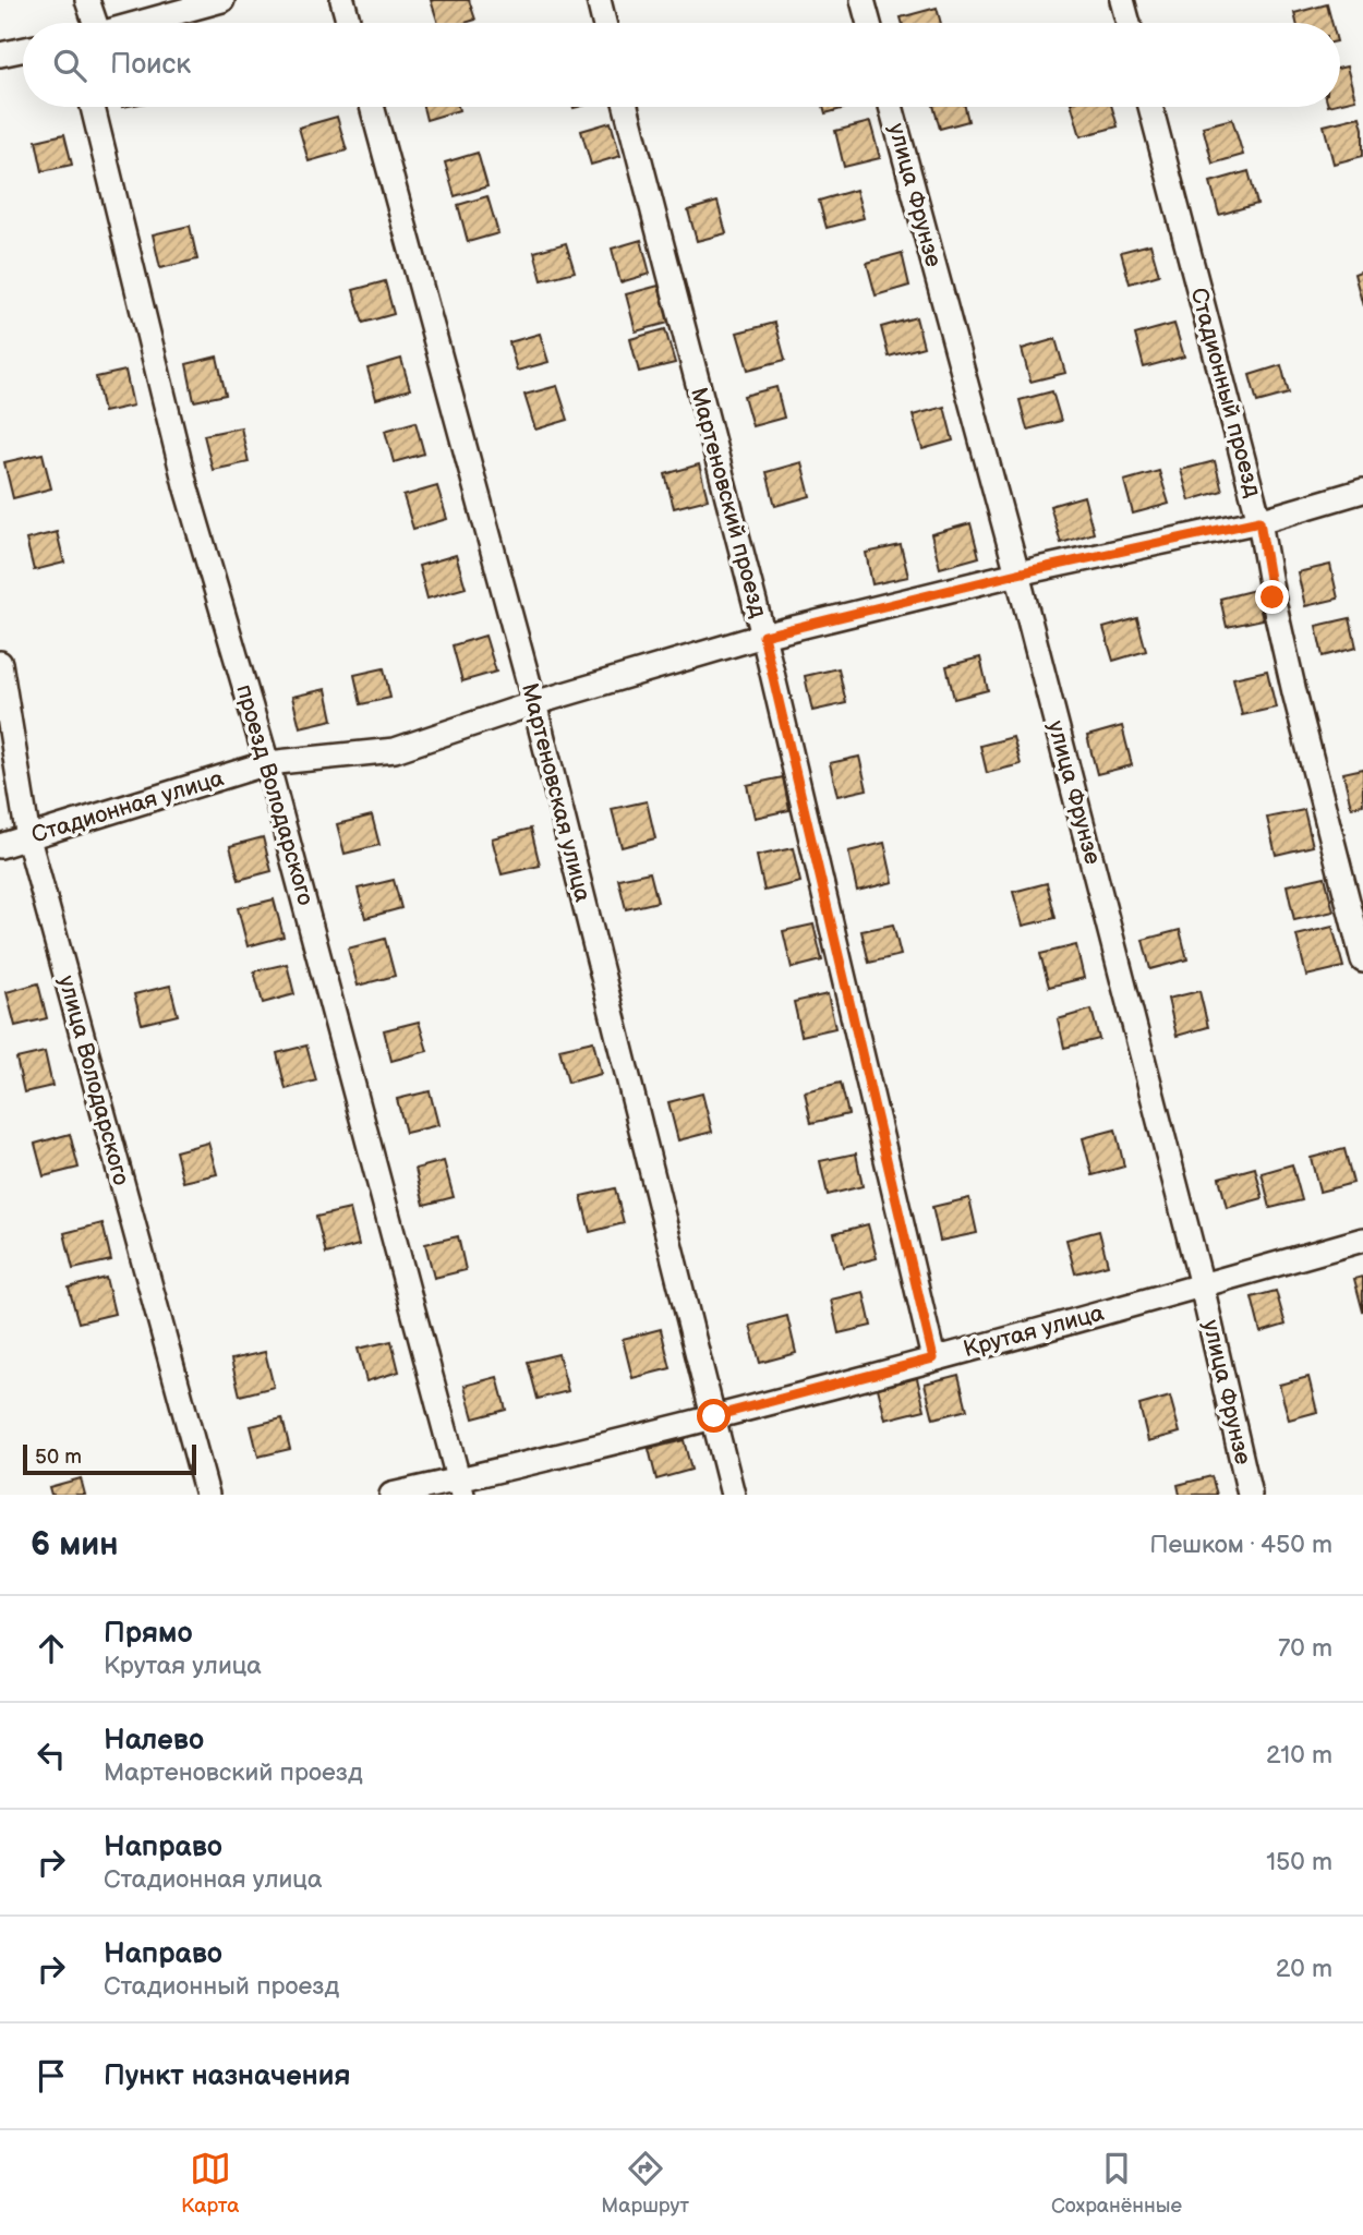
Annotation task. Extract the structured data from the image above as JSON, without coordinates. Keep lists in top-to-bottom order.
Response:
{
  "streets": {
    "street": [
      "улица Фрунзе",
      "Стадионный проезд",
      "Мартеновский проезд",
      "Мартеновская улица",
      "проезд Володарского",
      "Стадионная улица",
      "улица Володарского",
      "Крутая улица"
    ]
  },
  "crossings": [
    ["улица Фрунзе", "Стадионная улица"],
    ["улица Фрунзе", "Крутая улица"],
    ["Стадионный проезд", "Стадионная улица"],
    ["Мартеновский проезд", "Стадионная улица"],
    ["Мартеновский проезд", "Крутая улица"],
    ["Мартеновская улица", "Стадионная улица"],
    ["Мартеновская улица", "Крутая улица"],
    ["проезд Володарского", "Стадионная улица"],
    ["проезд Володарского", "Крутая улица"],
    ["Стадионная улица", "улица Володарского"]
  ],
  "scale_bar": "50 m",
  "page": {
    "search": "Поиск",
    "scale": "50 m",
    "heading": ["6 мин", "Пешком · 450 m"],
    "list": [
      ["Прямо", "Крутая улица", "70 m"],
      ["Налево", "Мартеновский проезд", "210 m"],
      ["Направо", "Стадионная улица", "150 m"],
      ["Направо", "Стадионный проезд", "20 m"],
      "Пункт назначения"
    ],
    "nav": ["Карта", "Маршрут", "Сохранённые"]
  }
}
